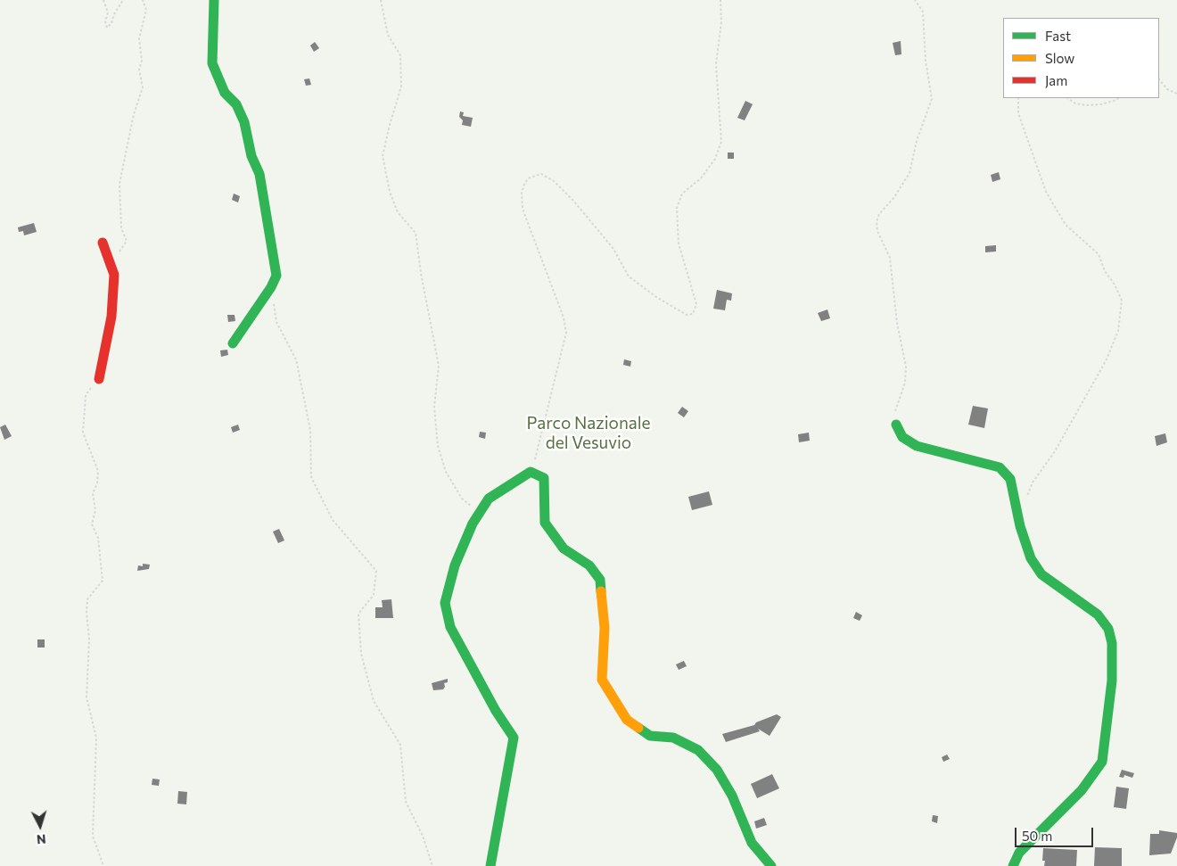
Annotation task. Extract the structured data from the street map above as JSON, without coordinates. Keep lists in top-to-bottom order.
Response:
{
  "parks": ["Parco Nazionale del Vesuvio"],
  "legend": ["Fast", "Slow", "Jam"],
  "scale_bar": "50 m",
  "north": "bottom"
}
